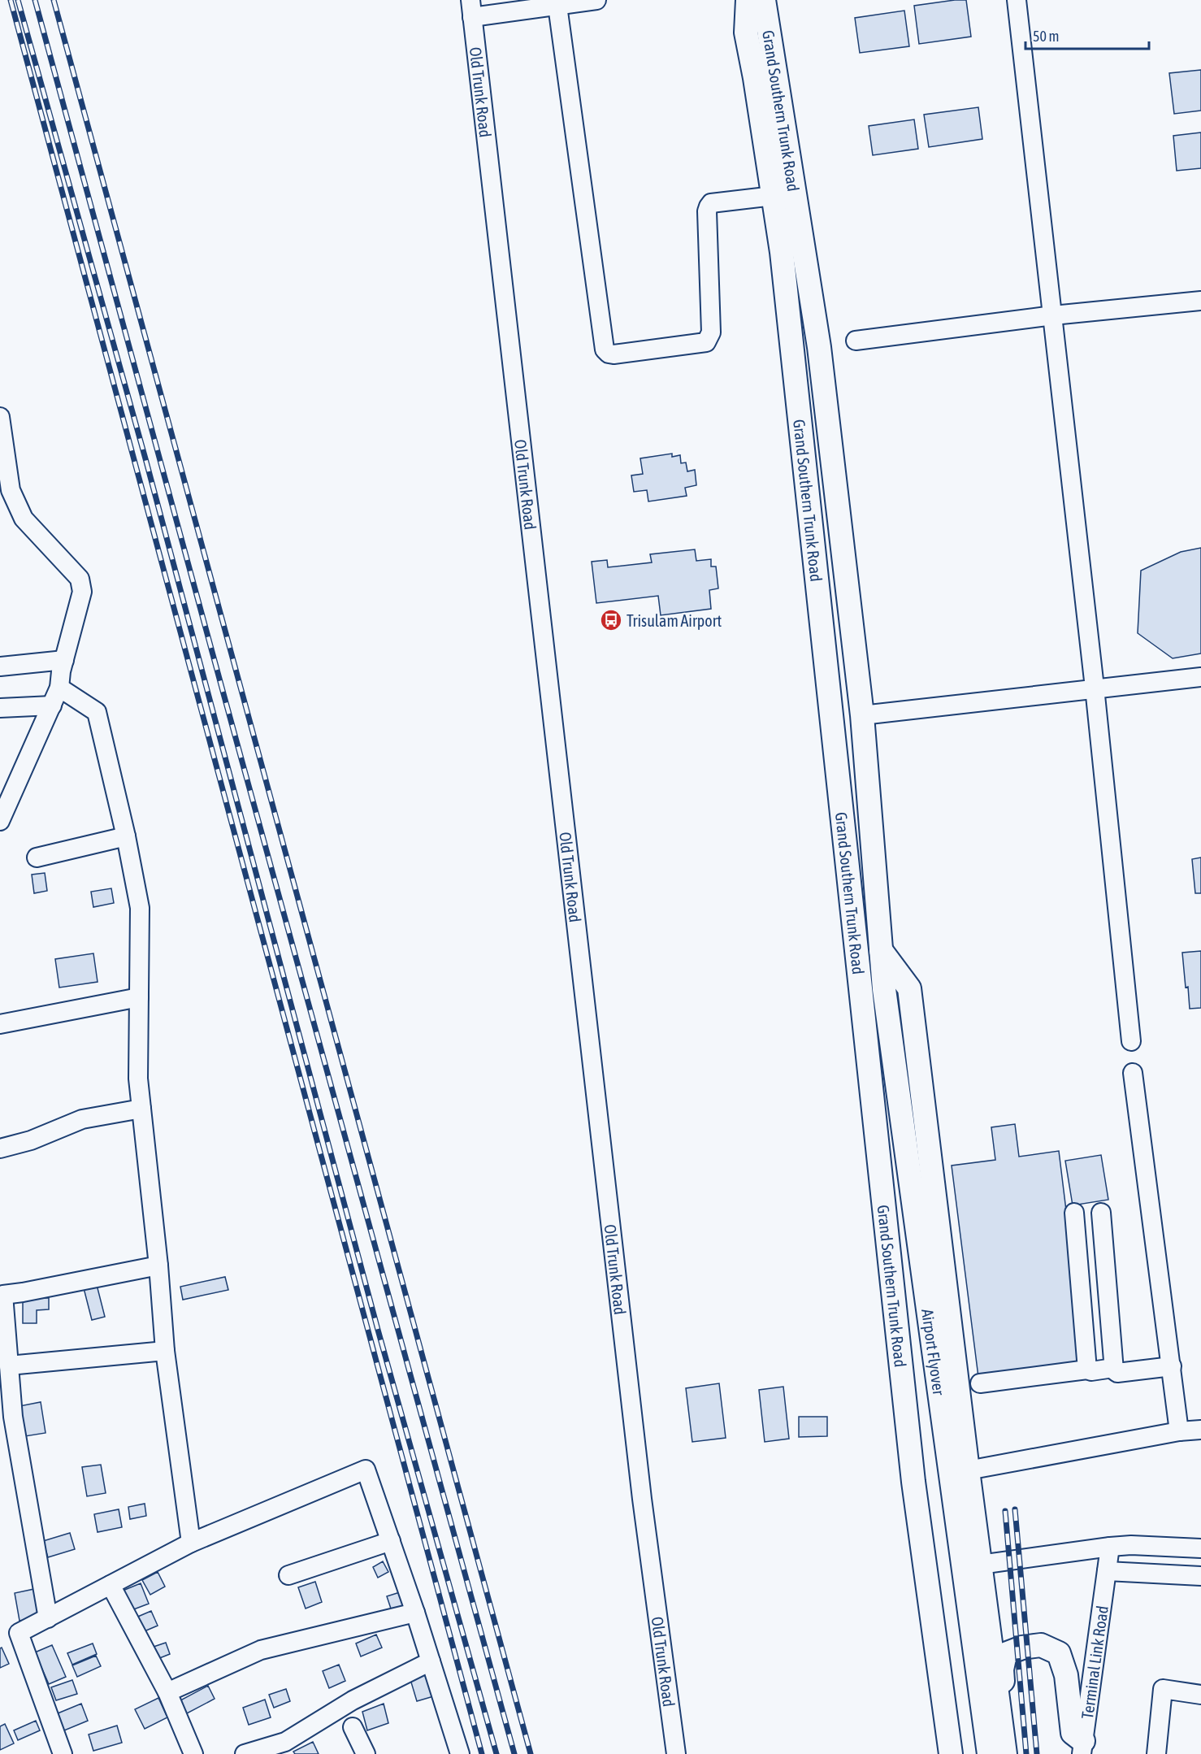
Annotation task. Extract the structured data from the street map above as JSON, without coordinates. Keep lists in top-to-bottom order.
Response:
{
  "streets": {
    "main road": ["Grand Southern Trunk Road", "Airport Flyover"],
    "street": ["Old Trunk Road", "Terminal Link Road"]
  },
  "crossings": [
    ["Grand Southern Trunk Road", "Airport Flyover"]
  ],
  "places": {
    "bus stop": ["Trisulam Airport"]
  },
  "scale_bar": "50 m"
}
